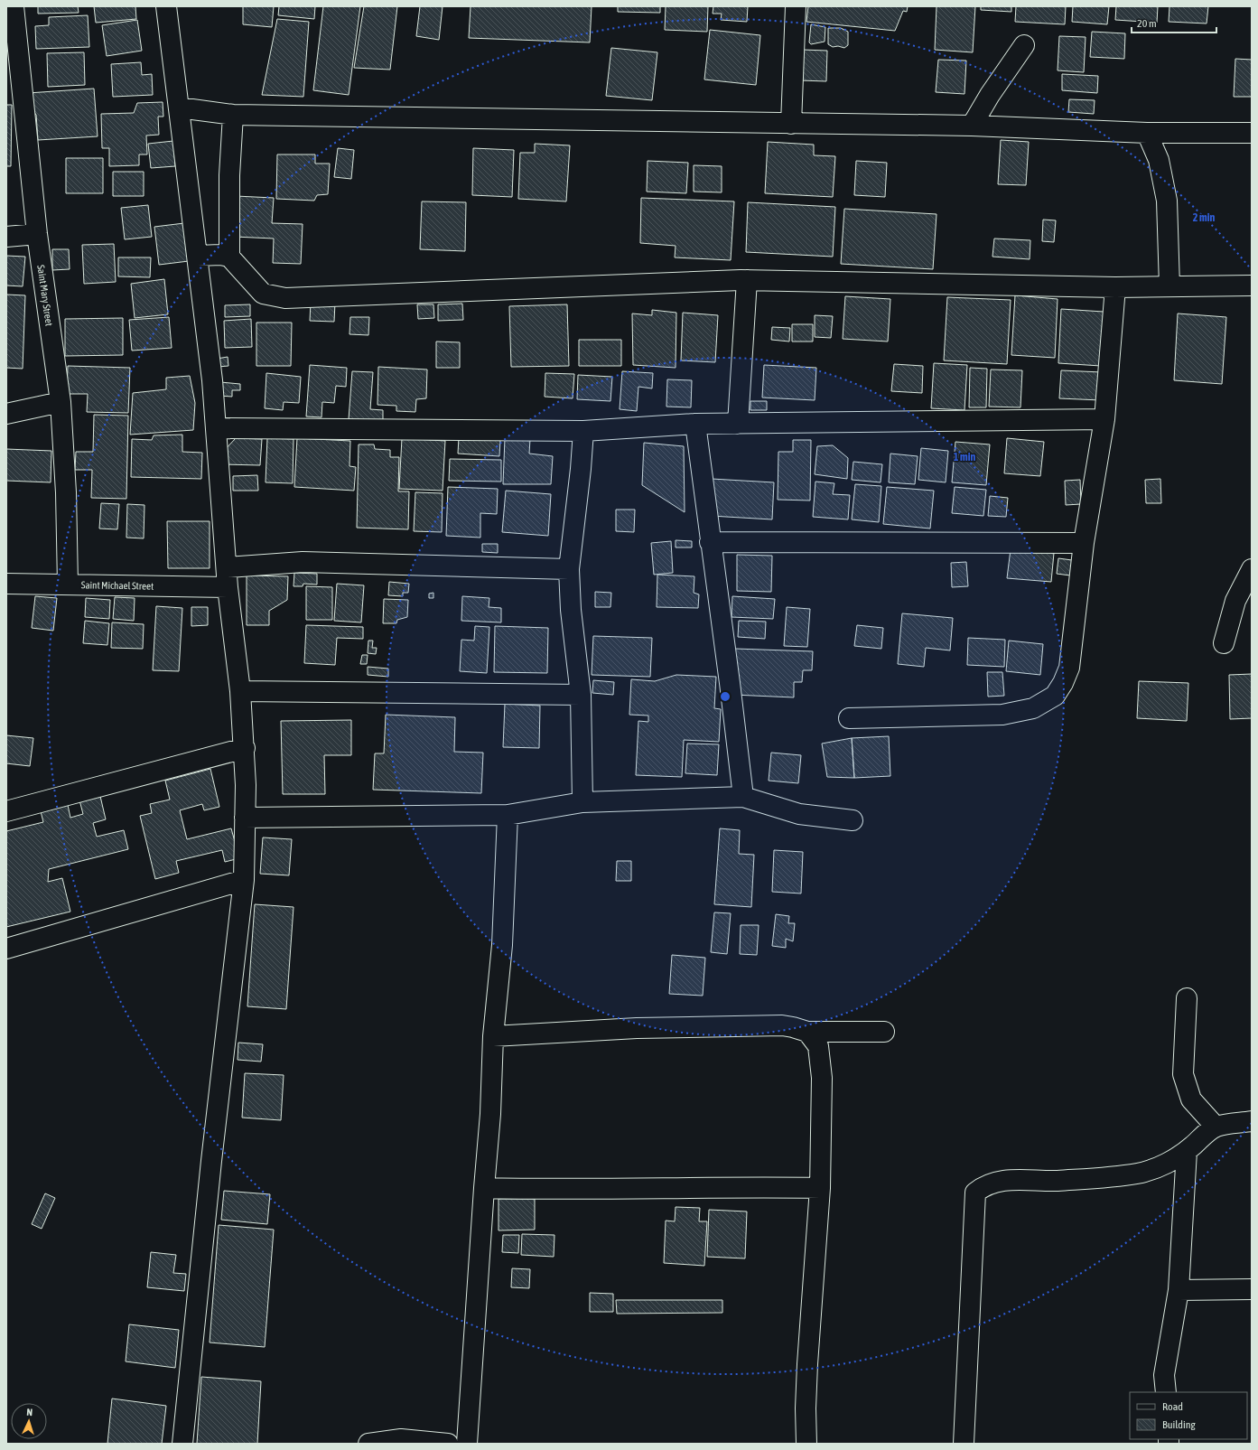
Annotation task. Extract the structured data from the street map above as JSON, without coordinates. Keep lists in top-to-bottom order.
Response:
{
  "streets": {
    "street": ["Saint Mary Street", "Saint Michael Street"]
  },
  "crossings": [
    ["Saint Mary Street", "Saint Michael Street"]
  ],
  "legend": ["Road", "Building"],
  "scale_bar": "20 m",
  "north": "top",
  "rings": ["2 min", "1 min"]
}
